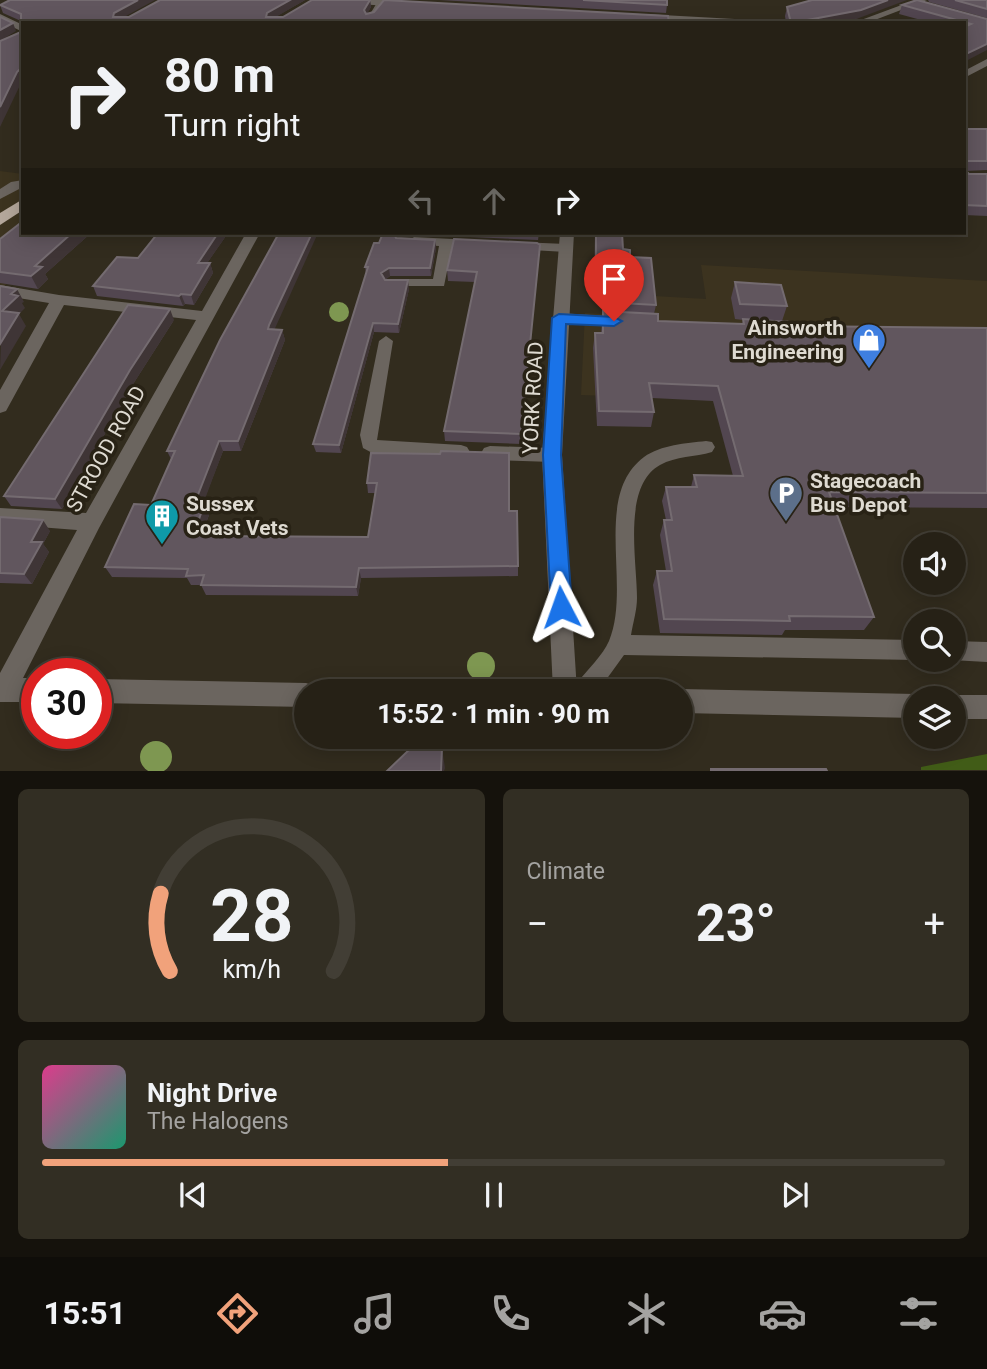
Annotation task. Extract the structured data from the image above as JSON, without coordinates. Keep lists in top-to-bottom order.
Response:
{
  "streets": {
    "street": ["YORK ROAD", "STROOD ROAD"]
  },
  "places": {
    "shop": ["Ainsworth Engineering"],
    "parking": ["Stagecoach Bus Depot"],
    "building": ["Sussex Coast Vets"]
  },
  "page": {
    "turn": ["80 m", "Turn right"],
    "limit": "30",
    "trip": "15:52 · 1 min · 90 m",
    "tile": "Climate",
    "heat": ["−", "23°", "+"],
    "song": ["Night Drive", "The Halogens"],
    "tabs": "15:51",
    "gauge": ["28", "km/h"]
  }
}
